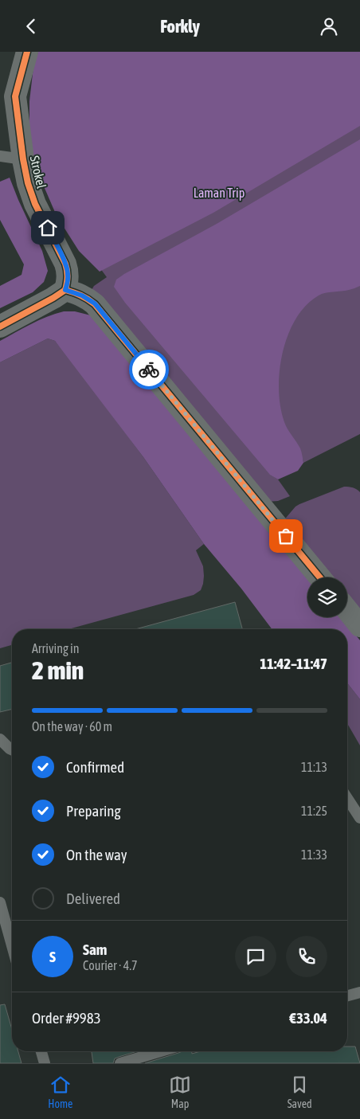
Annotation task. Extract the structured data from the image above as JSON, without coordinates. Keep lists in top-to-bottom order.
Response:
{
  "streets": {
    "street": ["Strokel"]
  },
  "parks": ["Laman Trip"],
  "page": {
    "header": "Forkly",
    "heading": ["2 min", "Arriving in", "11:42–11:47"],
    "panel": [
      "Sam",
      "Courier · 4.7",
      "Order #9983",
      "€33.04"
    ],
    "bar": "On the way · 60 m",
    "list": [
      ["Confirmed", "11:13"],
      ["Preparing", "11:25"],
      ["On the way", "11:33"],
      "Delivered"
    ],
    "round": "S",
    "tabs": ["Home", "Map", "Saved"]
  }
}
